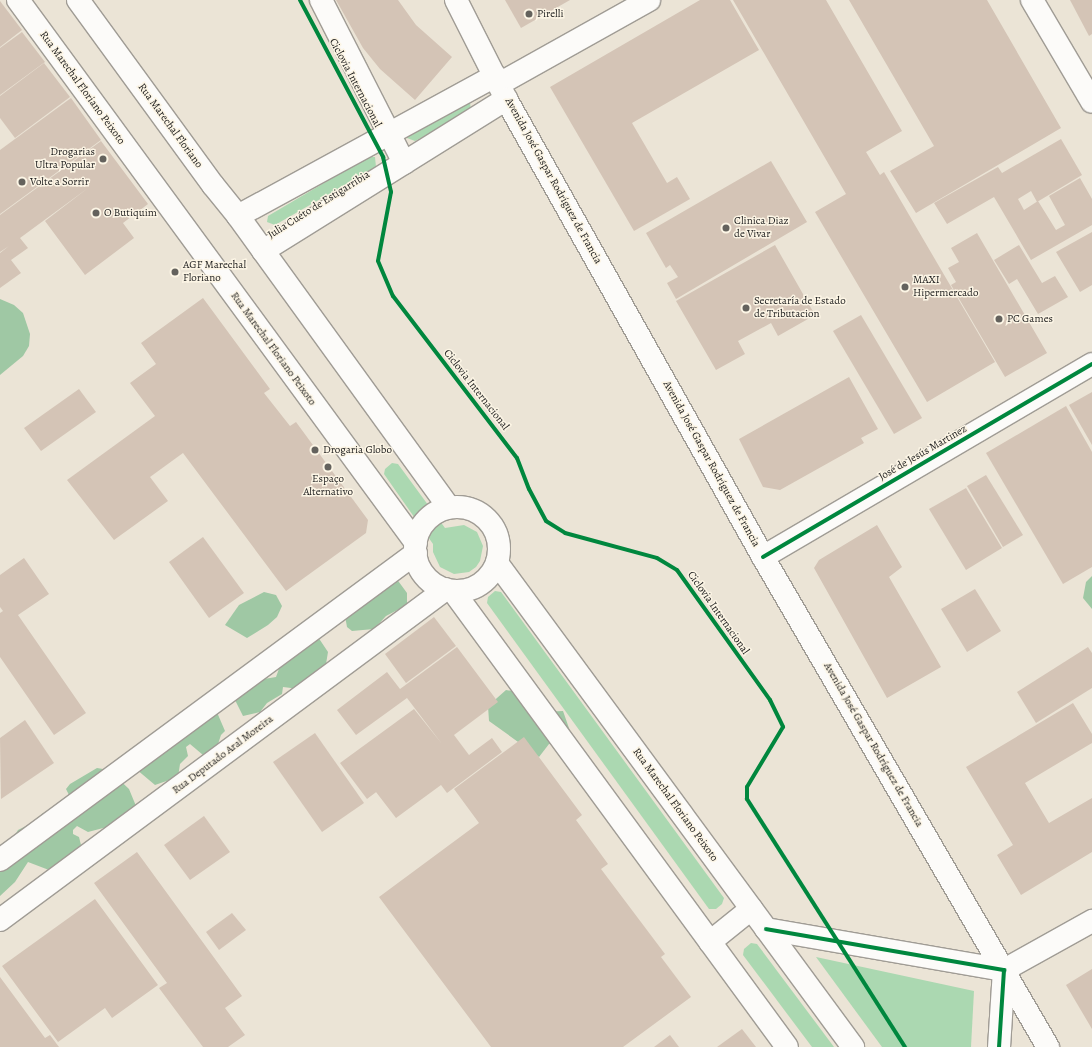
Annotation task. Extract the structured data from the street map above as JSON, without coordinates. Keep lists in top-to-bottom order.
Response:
{
  "streets": {
    "main road": [
      "Rua Marechal Floriano Peixoto",
      "Rua Marechal Floriano",
      "Avenida José Gaspar Rodríguez de Francia",
      "Julia Cuéto de Estigarribia",
      "José de Jesús Martinez",
      "Rua Deputado Aral Moreira"
    ],
    "cycle path": ["Ciclovia Internacional"]
  },
  "crossings": [
    ["Rua Marechal Floriano Peixoto", "Rua Deputado Aral Moreira"],
    ["Rua Marechal Floriano", "Julia Cuéto de Estigarribia"],
    ["Avenida José Gaspar Rodríguez de Francia", "Julia Cuéto de Estigarribia"],
    ["Avenida José Gaspar Rodríguez de Francia", "José de Jesús Martinez"]
  ],
  "places": [
    "Pirelli",
    "Drogarias Ultra Popular",
    "Volte a Sorrir",
    "O Butiquim",
    "Clinica Diaz de Vivar",
    "AGF Marechal Floriano",
    "MAXI Hipermercado",
    "Secretaría de Estado de Tributacion",
    "PC Games",
    "Drogaria Globo",
    "Espaço Alternativo"
  ]
}
